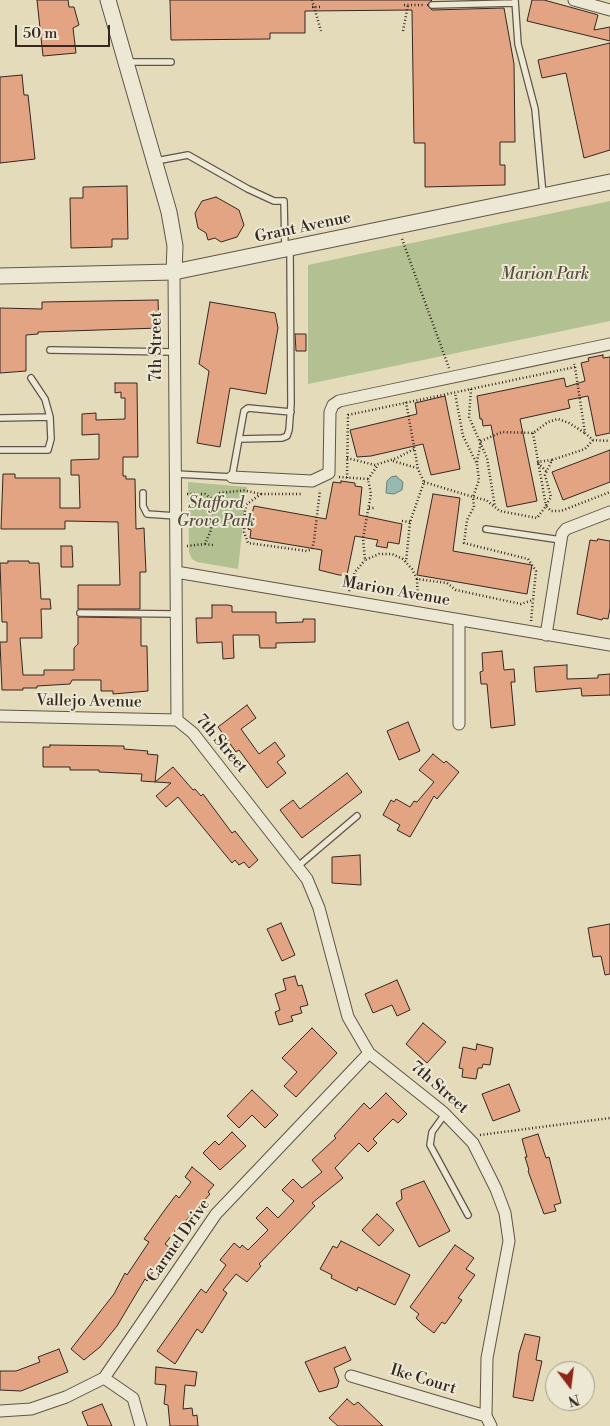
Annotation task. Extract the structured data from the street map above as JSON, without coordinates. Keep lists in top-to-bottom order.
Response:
{
  "streets": {
    "street": [
      "Grant Avenue",
      "7th Street",
      "Marion Avenue",
      "Vallejo Avenue",
      "Carmel Drive",
      "Ike Court"
    ]
  },
  "crossings": [
    ["Grant Avenue", "7th Street"],
    ["7th Street", "Marion Avenue"],
    ["7th Street", "Vallejo Avenue"],
    ["7th Street", "Carmel Drive"],
    ["7th Street", "Ike Court"]
  ],
  "parks": ["Marion Park", "Stafford Grove Park"],
  "scale_bar": "50 m",
  "north": "bottom"
}
